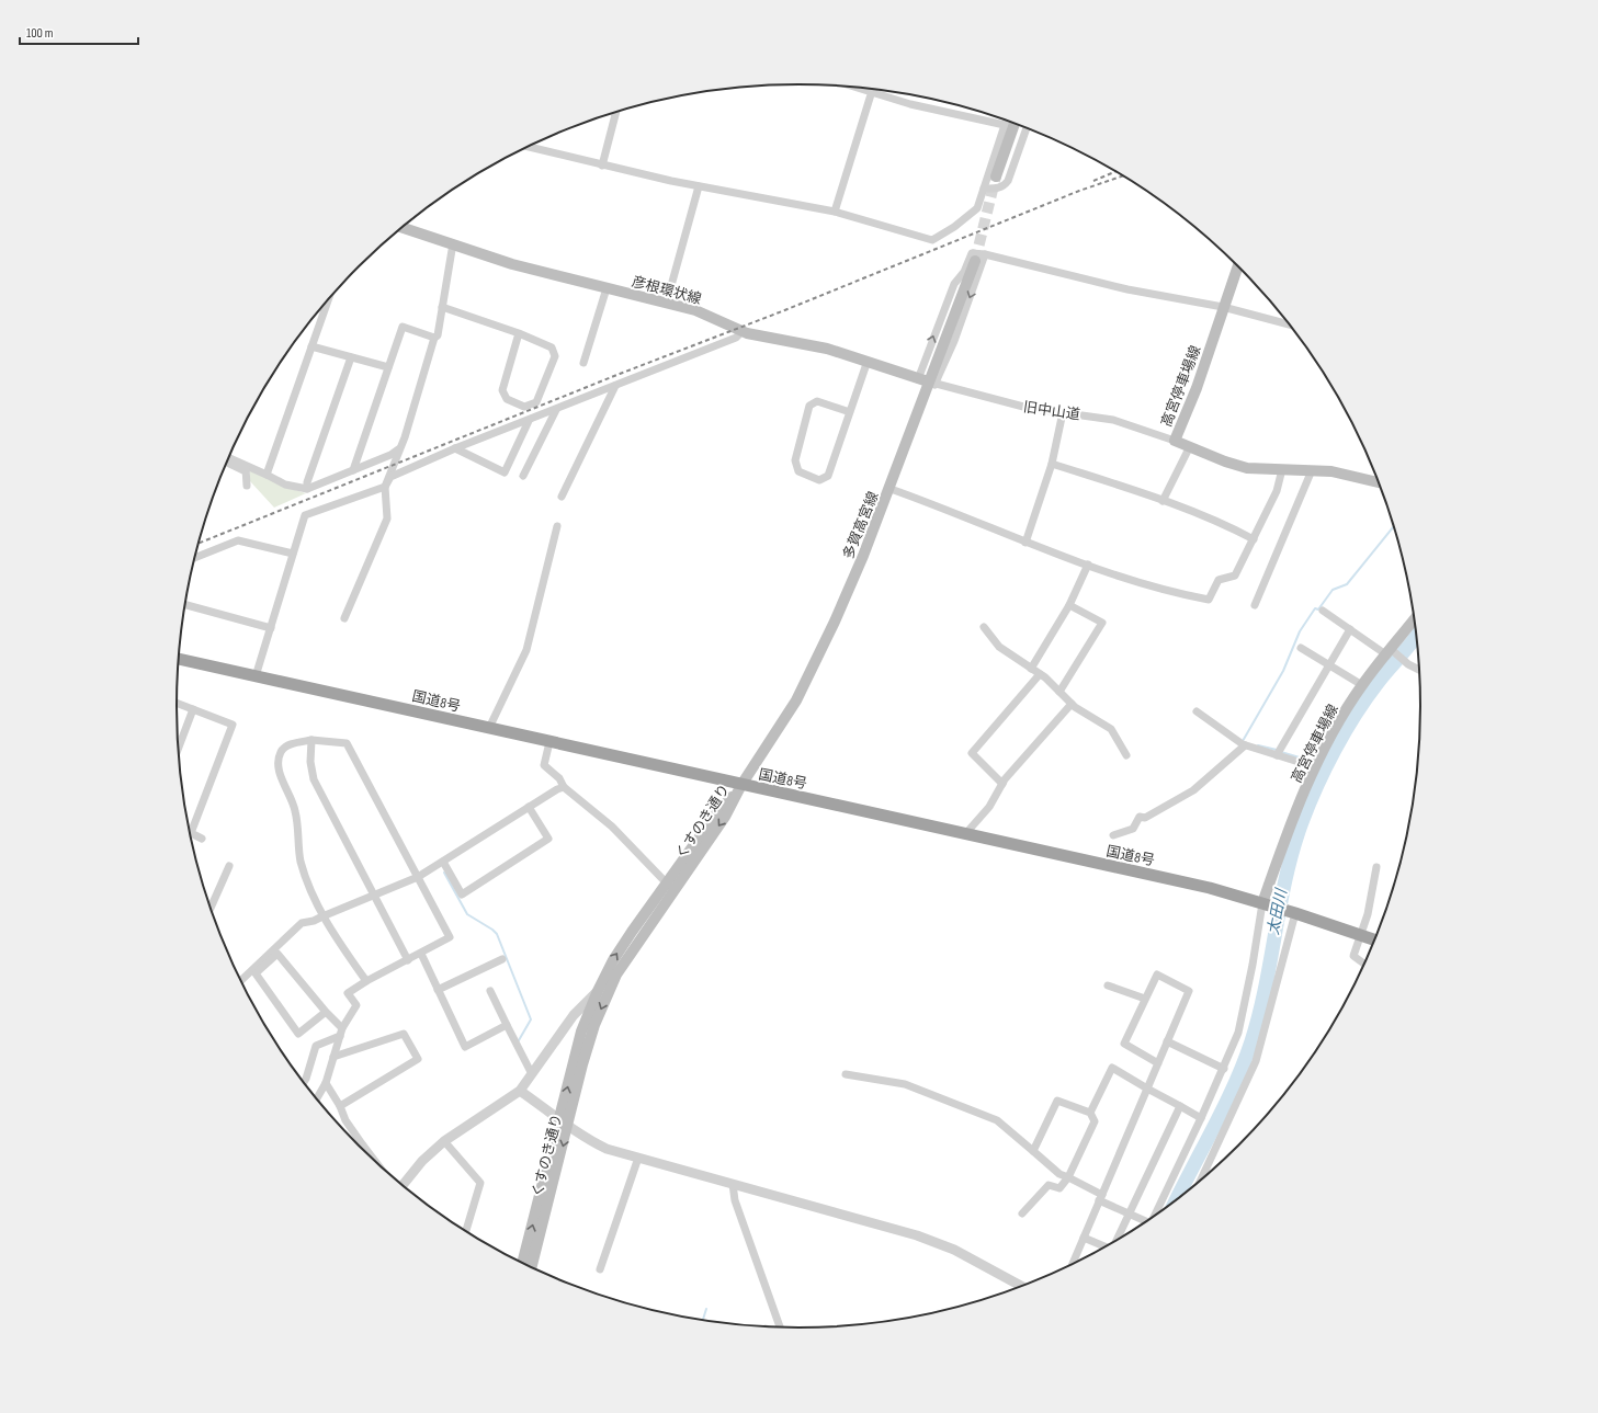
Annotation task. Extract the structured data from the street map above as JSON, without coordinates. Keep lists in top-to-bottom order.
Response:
{
  "streets": {
    "highway": ["国道8号"],
    "main road": [
      "彦根環状線",
      "高宮停車場線",
      "多賀高宮線",
      "くすのき通り"
    ],
    "street": ["旧中山道"]
  },
  "crossings": [
    ["彦根環状線", "旧中山道"],
    ["彦根環状線", "多賀高宮線"],
    ["高宮停車場線", "旧中山道"],
    ["高宮停車場線", "国道8号"],
    ["旧中山道", "多賀高宮線"],
    ["多賀高宮線", "国道8号"],
    ["多賀高宮線", "くすのき通り"],
    ["国道8号", "くすのき通り"]
  ],
  "water": ["太田川"],
  "scale_bar": "100 m"
}
